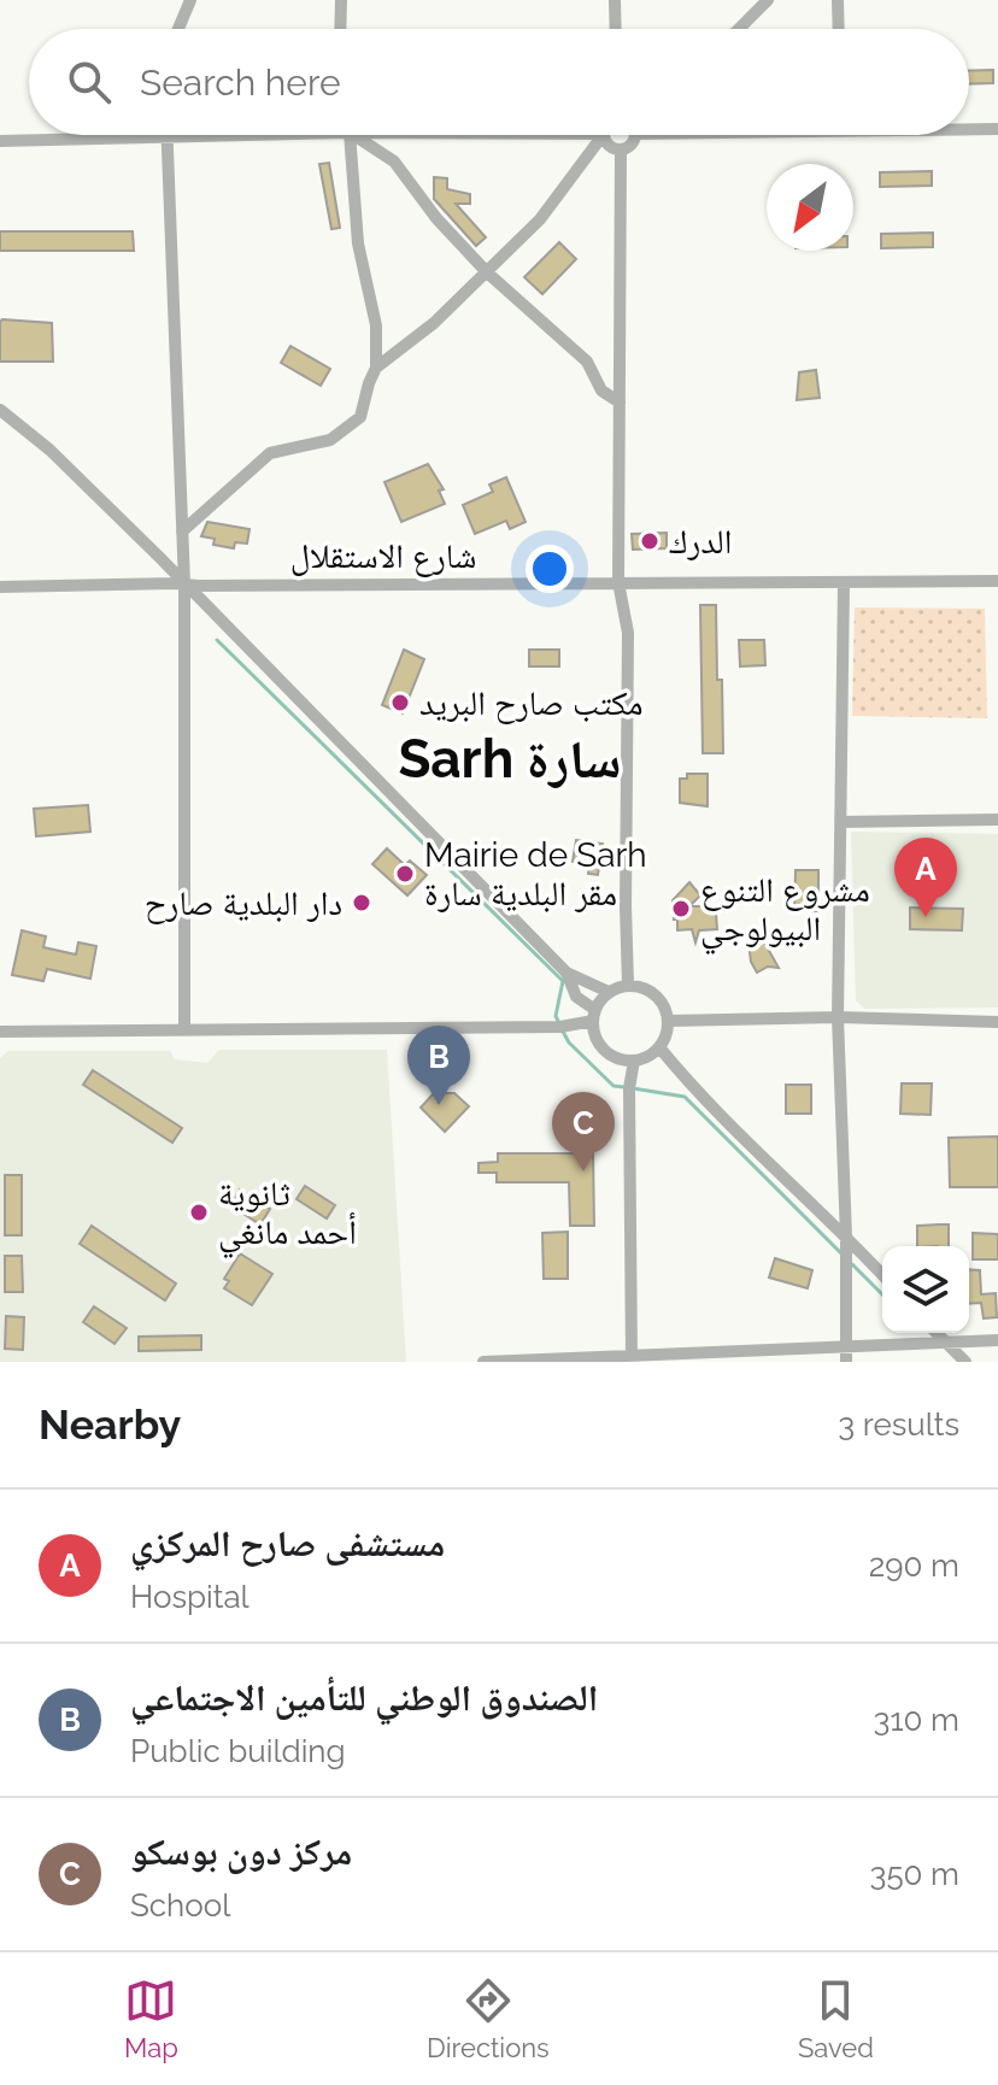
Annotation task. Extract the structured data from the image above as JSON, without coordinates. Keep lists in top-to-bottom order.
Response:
{
  "streets": {
    "street": ["شارع الاستقلال"]
  },
  "districts": ["Sarh سارة"],
  "places": [
    "الدرك",
    "مكتب صارح البريد",
    "Mairie de Sarh مقر البلدية سارة",
    "دار البلدية صارح",
    "مشروع التنوع البيولوجي",
    "ثانوية أحمد مانغي"
  ],
  "north": "bottom left",
  "page": {
    "search": "Search here",
    "pins": ["A", "B", "C"],
    "heading": ["Nearby", "3 results"],
    "list": [
      {
        "mark": "A",
        "name": "مستشفى صارح المركزي",
        "note": "Hospital",
        "value": "290 m"
      },
      {
        "mark": "B",
        "name": "الصندوق الوطني للتأمين الاجتماعي",
        "note": "Public building",
        "value": "310 m"
      },
      {
        "mark": "C",
        "name": "مركز دون بوسكو",
        "note": "School",
        "value": "350 m"
      }
    ],
    "nav": ["Map", "Directions", "Saved"]
  }
}
